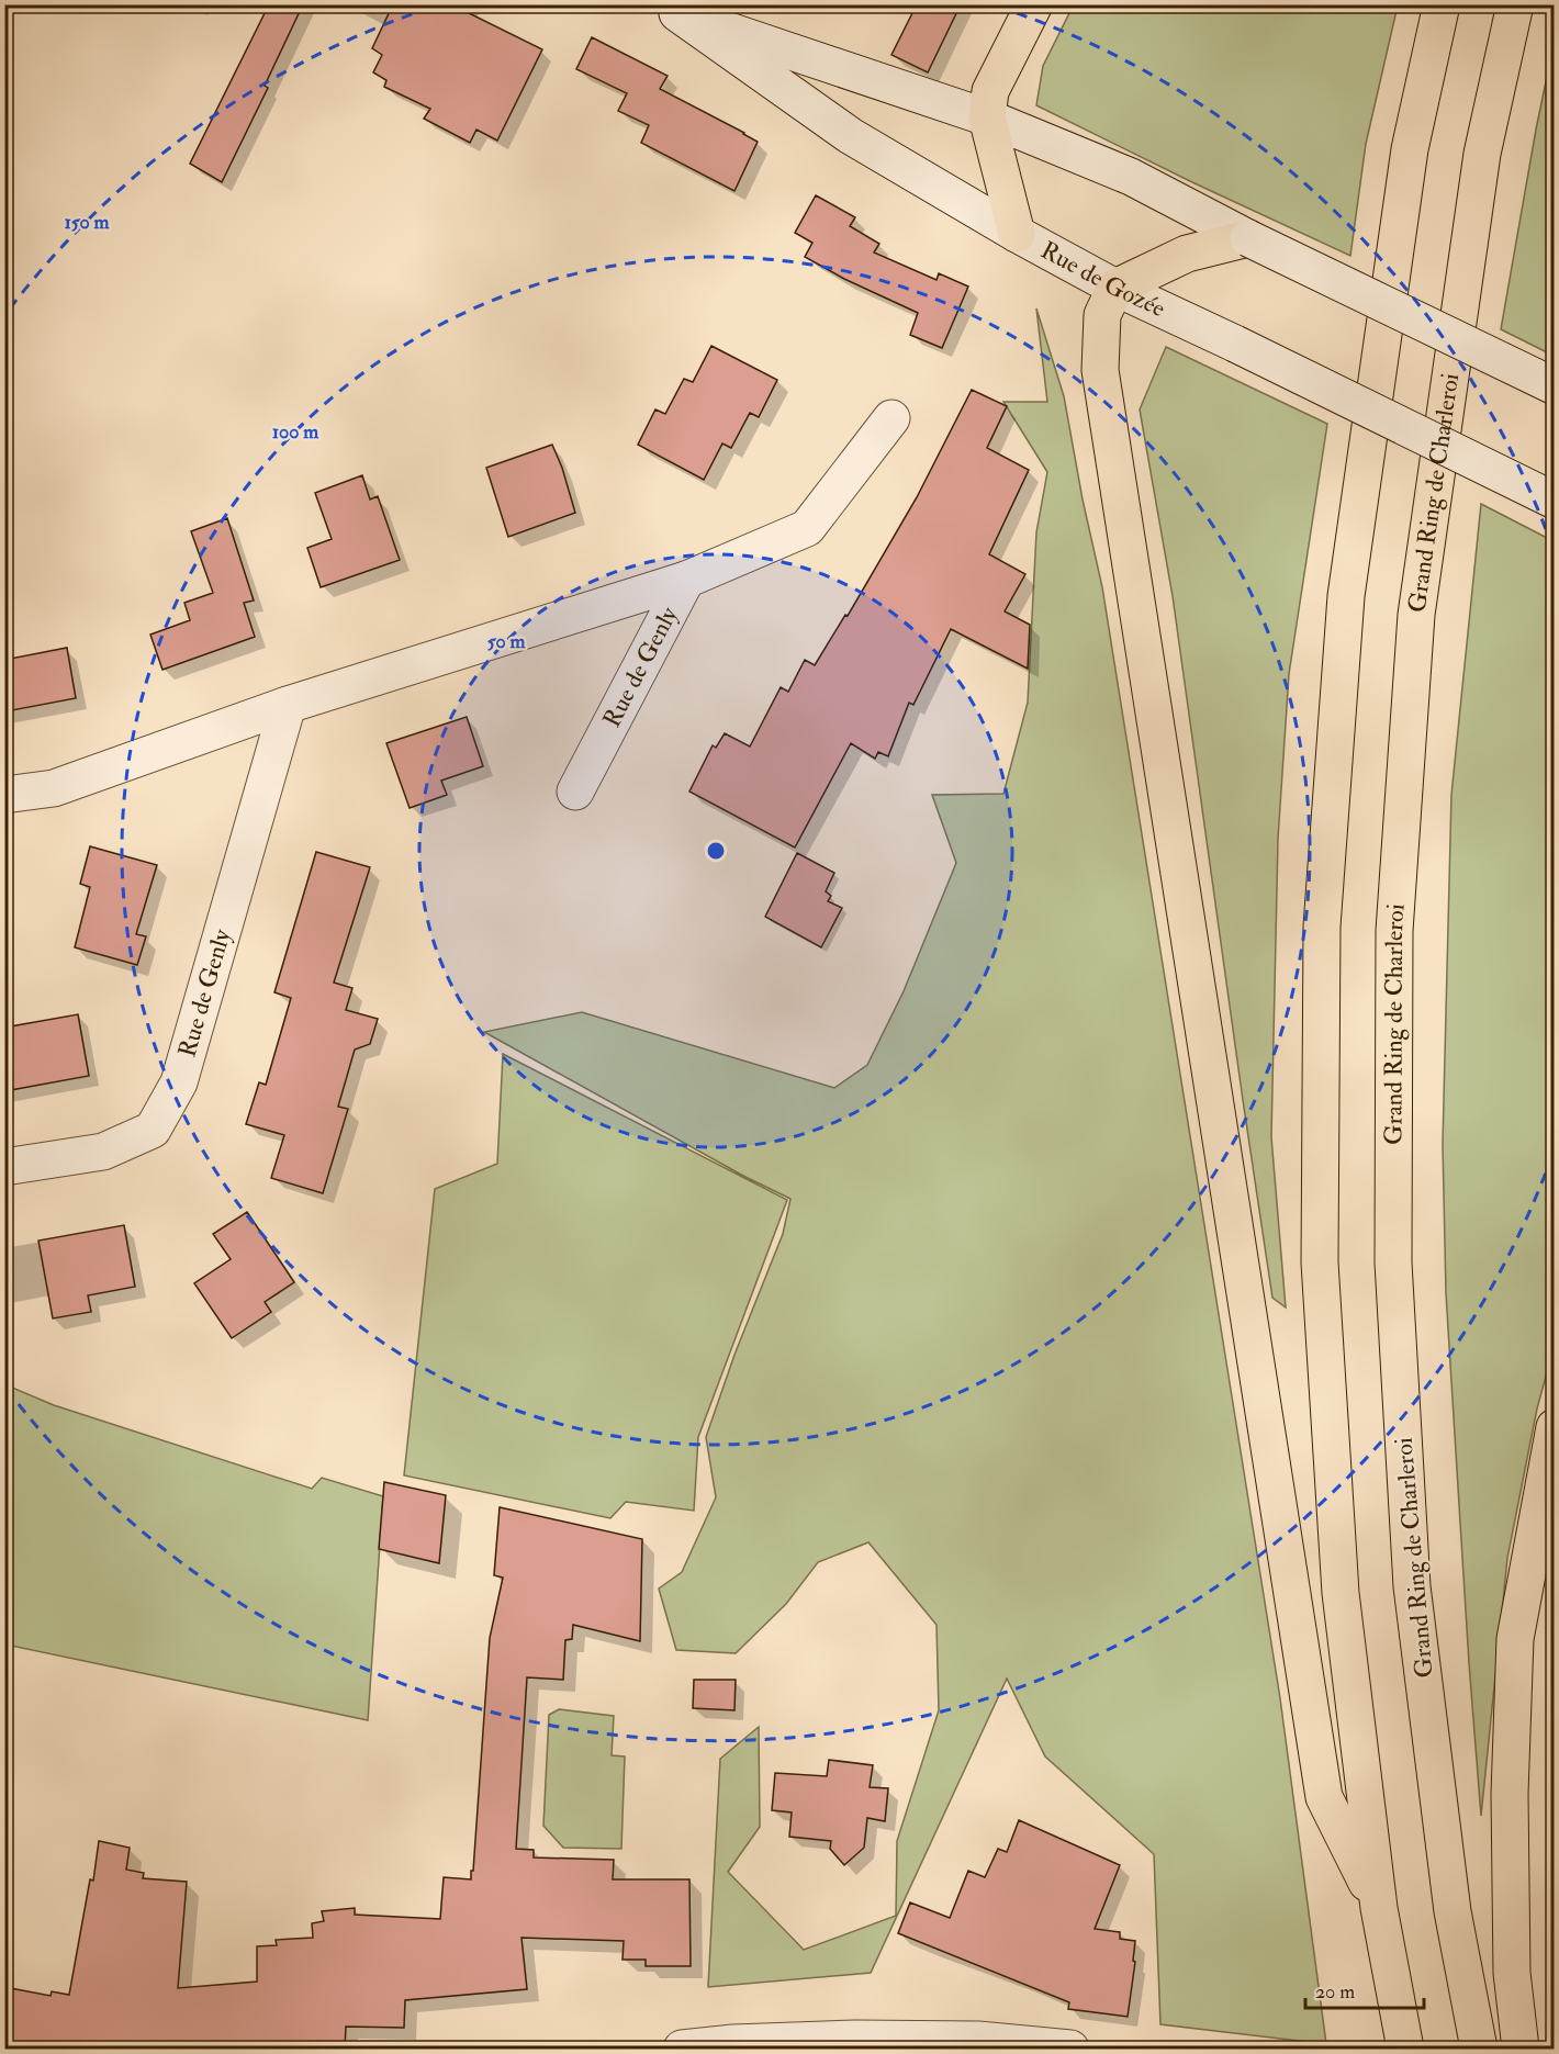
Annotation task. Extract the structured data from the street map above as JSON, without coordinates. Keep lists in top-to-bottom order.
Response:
{
  "streets": {
    "highway": ["Grand Ring de Charleroi"],
    "street": ["Rue de Gozée", "Rue de Genly"]
  },
  "scale_bar": "20 m",
  "rings": ["150 m", "100 m", "50 m"]
}
